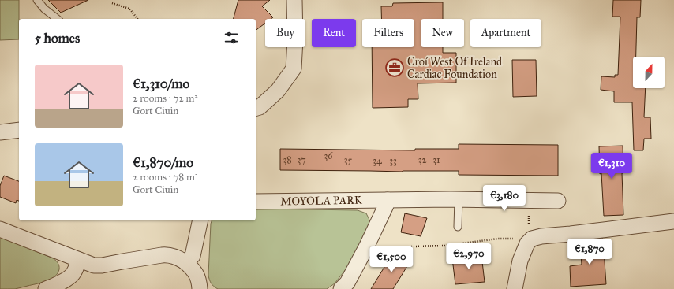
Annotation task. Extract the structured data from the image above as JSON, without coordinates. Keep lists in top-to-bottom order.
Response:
{
  "streets": {
    "street": ["MOYOLA PARK"]
  },
  "places": {
    "office": ["Croí West Of Ireland Cardiac Foundation"]
  },
  "house_numbers": [
    "36",
    "38",
    "37",
    "35",
    "32",
    "31",
    "34",
    "33"
  ],
  "north": "top",
  "page": {
    "chip": [
      "Buy",
      "Rent",
      "Filters",
      "New",
      "Apartment"
    ],
    "heading": "5 homes",
    "list": [
      {
        "name": "€1,310/mo",
        "note": "2 rooms · 72 m² · Gort Ciuin"
      },
      {
        "name": "€1,870/mo",
        "note": "2 rooms · 78 m² · Gort Ciuin"
      }
    ],
    "price": [
      "€1,310",
      "€3,180",
      "€1,870",
      "€2,970",
      "€1,500"
    ]
  }
}
